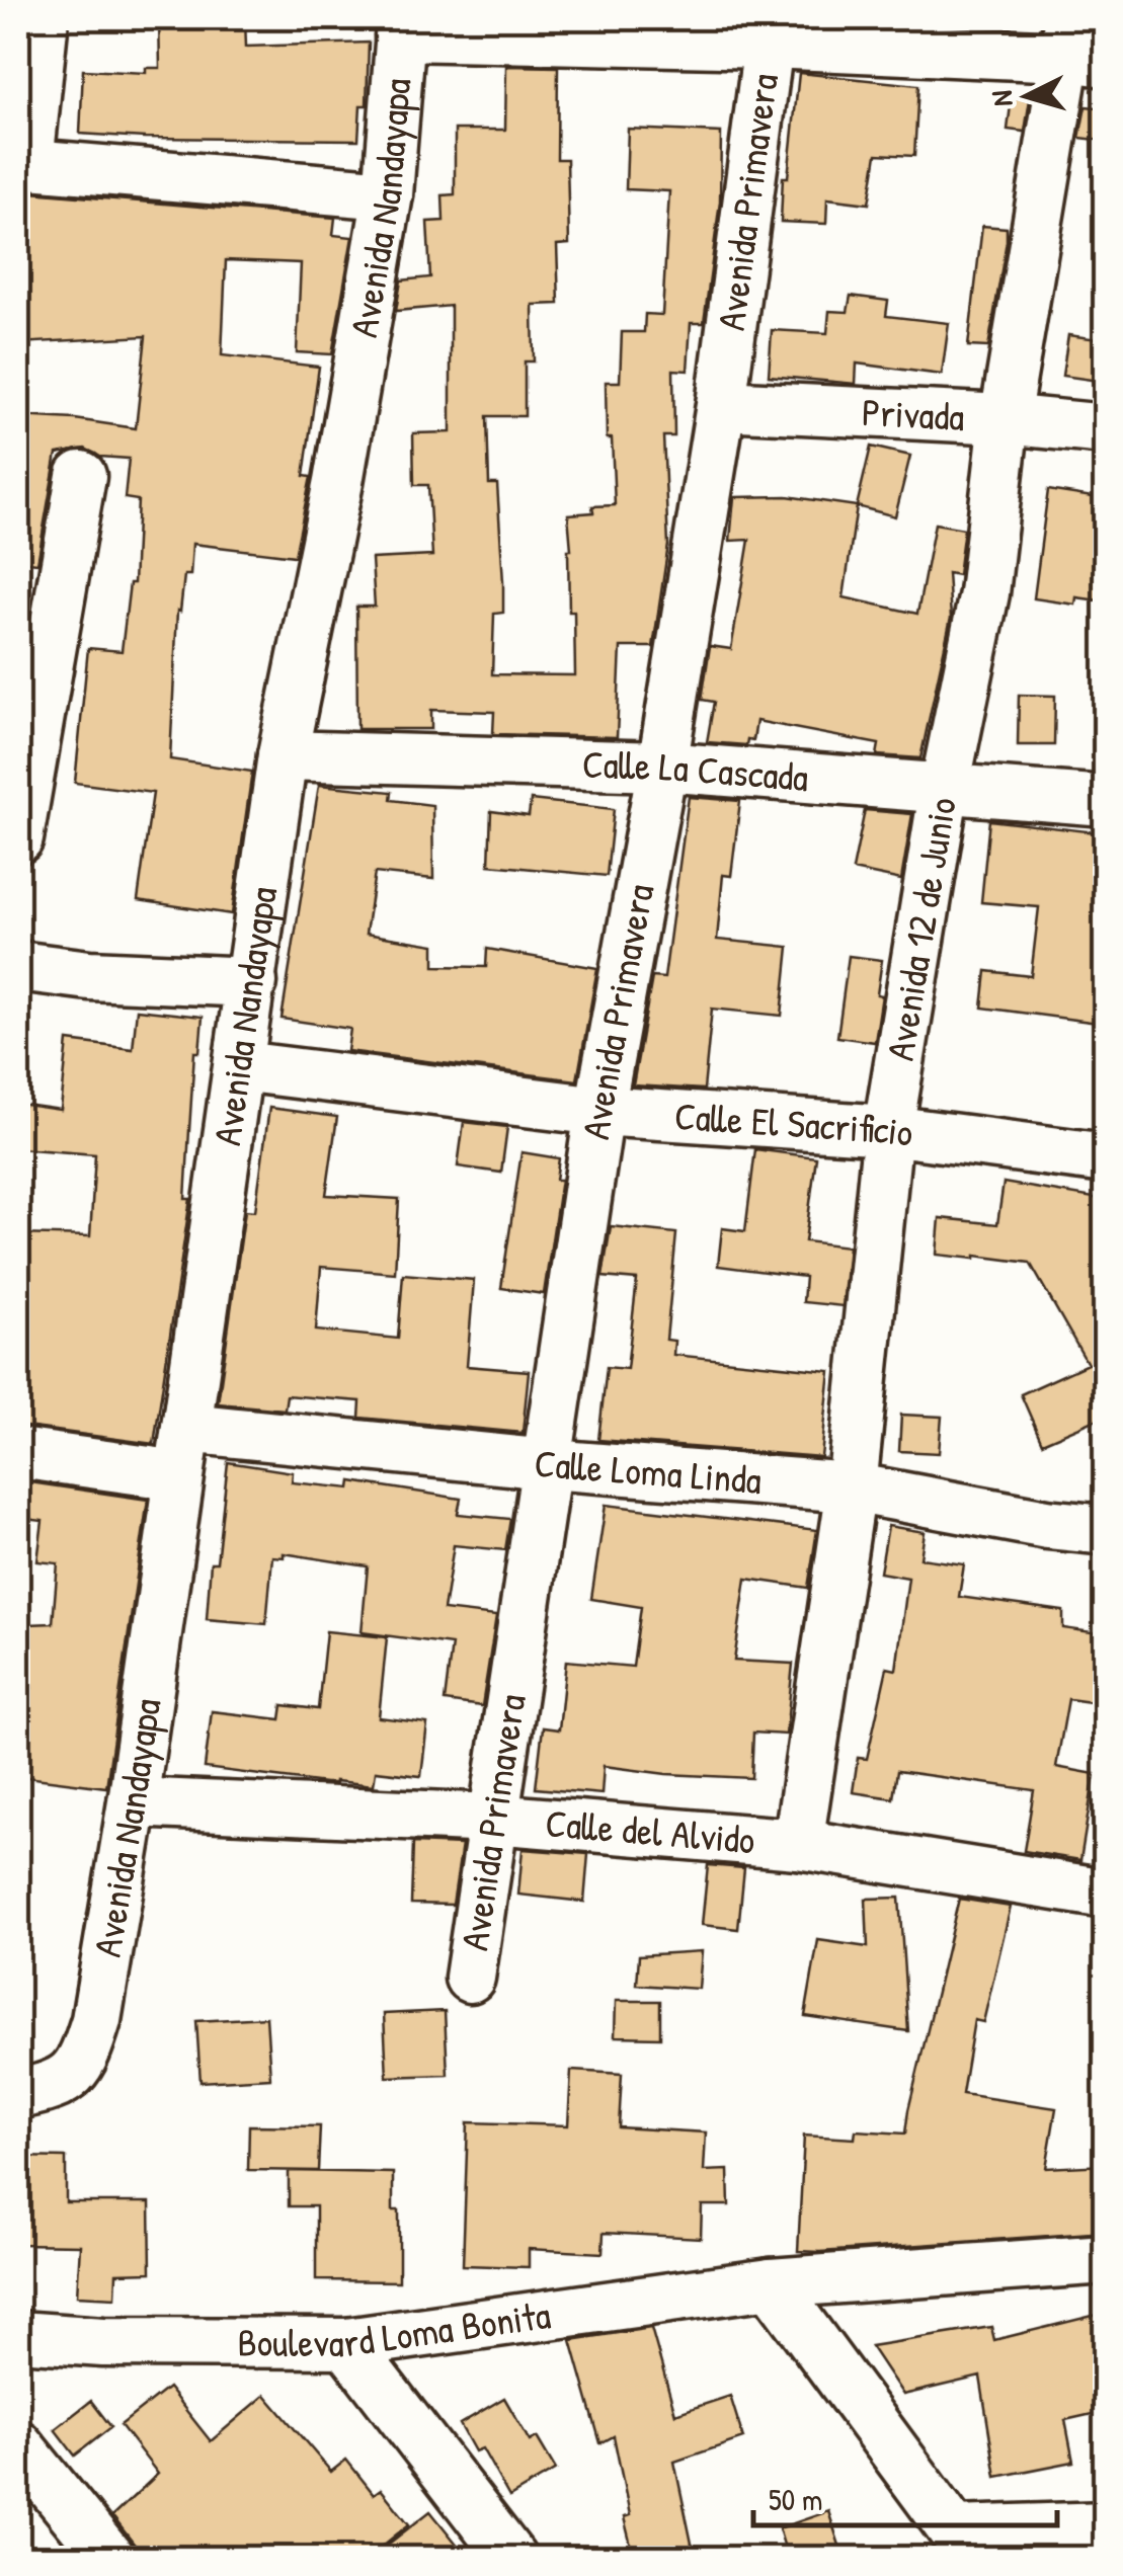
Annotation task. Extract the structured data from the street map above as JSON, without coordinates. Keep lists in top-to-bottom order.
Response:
{
  "streets": {
    "street": [
      "Avenida Primavera",
      "Avenida Nandayapa",
      "Privada",
      "Calle La Cascada",
      "Avenida 12 de Junio",
      "Calle El Sacrificio",
      "Calle Loma Linda",
      "Calle del Alvido",
      "Boulevard Loma Bonita"
    ]
  },
  "crossings": [
    ["Avenida Primavera", "Privada"],
    ["Avenida Primavera", "Calle La Cascada"],
    ["Avenida Primavera", "Calle El Sacrificio"],
    ["Avenida Primavera", "Calle Loma Linda"],
    ["Avenida Primavera", "Calle del Alvido"],
    ["Avenida Nandayapa", "Calle La Cascada"],
    ["Avenida Nandayapa", "Calle El Sacrificio"],
    ["Avenida Nandayapa", "Calle Loma Linda"],
    ["Avenida Nandayapa", "Calle del Alvido"],
    ["Privada", "Avenida 12 de Junio"],
    ["Calle La Cascada", "Avenida 12 de Junio"],
    ["Avenida 12 de Junio", "Calle El Sacrificio"],
    ["Avenida 12 de Junio", "Calle Loma Linda"],
    ["Avenida 12 de Junio", "Calle del Alvido"]
  ],
  "scale_bar": "50 m",
  "north": "left"
}
